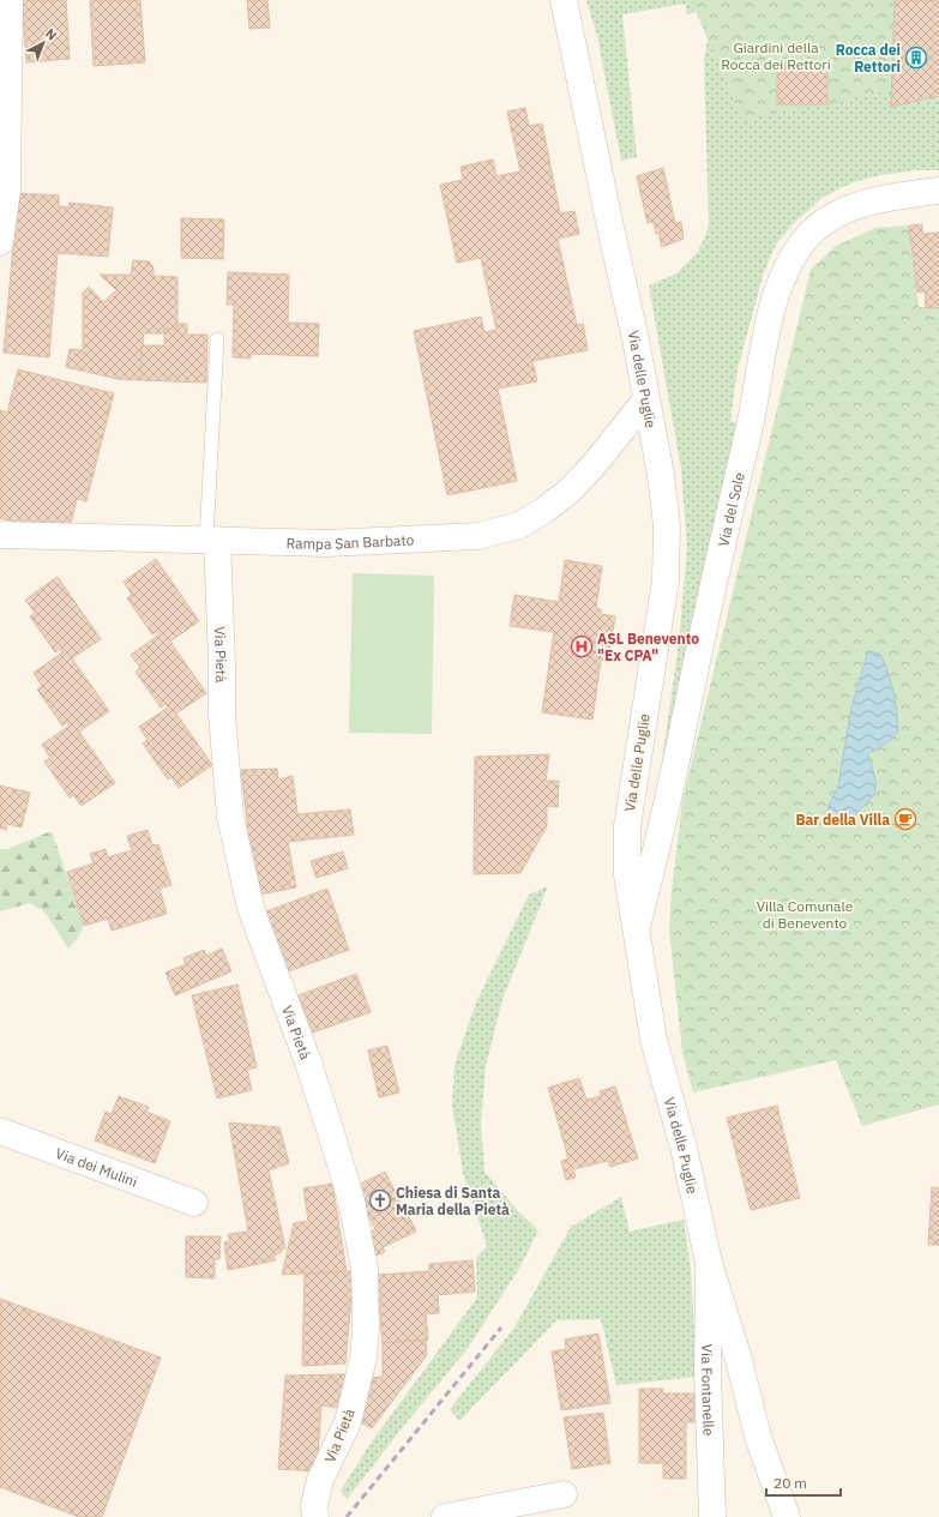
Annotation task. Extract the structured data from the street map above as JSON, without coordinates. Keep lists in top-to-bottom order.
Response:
{
  "streets": {
    "street": [
      "Via delle Puglie",
      "Via del Sole",
      "Rampa San Barbato",
      "Via Pietà",
      "Via dei Mulini",
      "Via Fontanelle"
    ]
  },
  "crossings": [
    ["Via delle Puglie", "Via del Sole"],
    ["Via delle Puglie", "Rampa San Barbato"],
    ["Via delle Puglie", "Via Fontanelle"],
    ["Rampa San Barbato", "Via Pietà"]
  ],
  "parks": ["Giardini della Rocca dei Rettori", "Villa Comunale di Benevento"],
  "places": {
    "building": ["Rocca dei Rettori"],
    "hospital": ["ASL Benevento \"Ex CPA\""],
    "cafe": ["Bar della Villa"],
    "church": ["Chiesa di Santa Maria della Pietà"]
  },
  "scale_bar": "20 m",
  "north": "top right"
}
